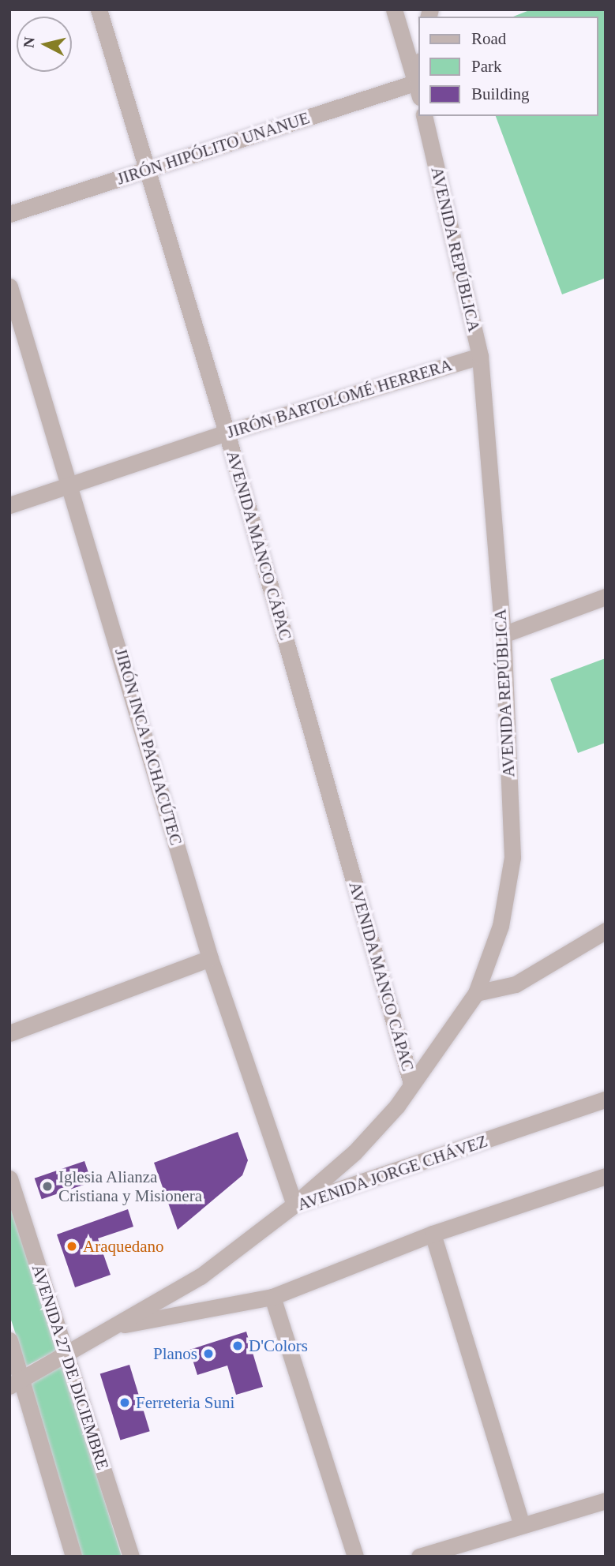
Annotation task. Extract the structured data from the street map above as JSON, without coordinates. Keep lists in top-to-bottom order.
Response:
{
  "streets": {
    "street": [
      "JIRÓN HIPÓLITO UNANUE",
      "AVENIDA REPÚBLICA",
      "JIRÓN BARTOLOMÉ HERRERA",
      "AVENIDA MANCO CÁPAC",
      "JIRÓN INCA PACHACÚTEC",
      "AVENIDA JORGE CHÁVEZ",
      "AVENIDA 27 DE DICIEMBRE"
    ]
  },
  "crossings": [
    ["JIRÓN HIPÓLITO UNANUE", "AVENIDA MANCO CÁPAC"],
    ["AVENIDA REPÚBLICA", "JIRÓN BARTOLOMÉ HERRERA"],
    ["AVENIDA REPÚBLICA", "AVENIDA MANCO CÁPAC"],
    ["AVENIDA REPÚBLICA", "JIRÓN INCA PACHACÚTEC"],
    ["AVENIDA REPÚBLICA", "AVENIDA JORGE CHÁVEZ"],
    ["JIRÓN BARTOLOMÉ HERRERA", "AVENIDA MANCO CÁPAC"],
    ["JIRÓN BARTOLOMÉ HERRERA", "JIRÓN INCA PACHACÚTEC"],
    ["JIRÓN INCA PACHACÚTEC", "AVENIDA JORGE CHÁVEZ"],
    ["AVENIDA JORGE CHÁVEZ", "AVENIDA 27 DE DICIEMBRE"]
  ],
  "places": [
    "Iglesia Alianza Cristiana y Misionera",
    "Araquedano",
    "D'Colors",
    "Planos",
    "Ferreteria Suni"
  ],
  "legend": ["Road", "Park", "Building"],
  "north": "left"
}
